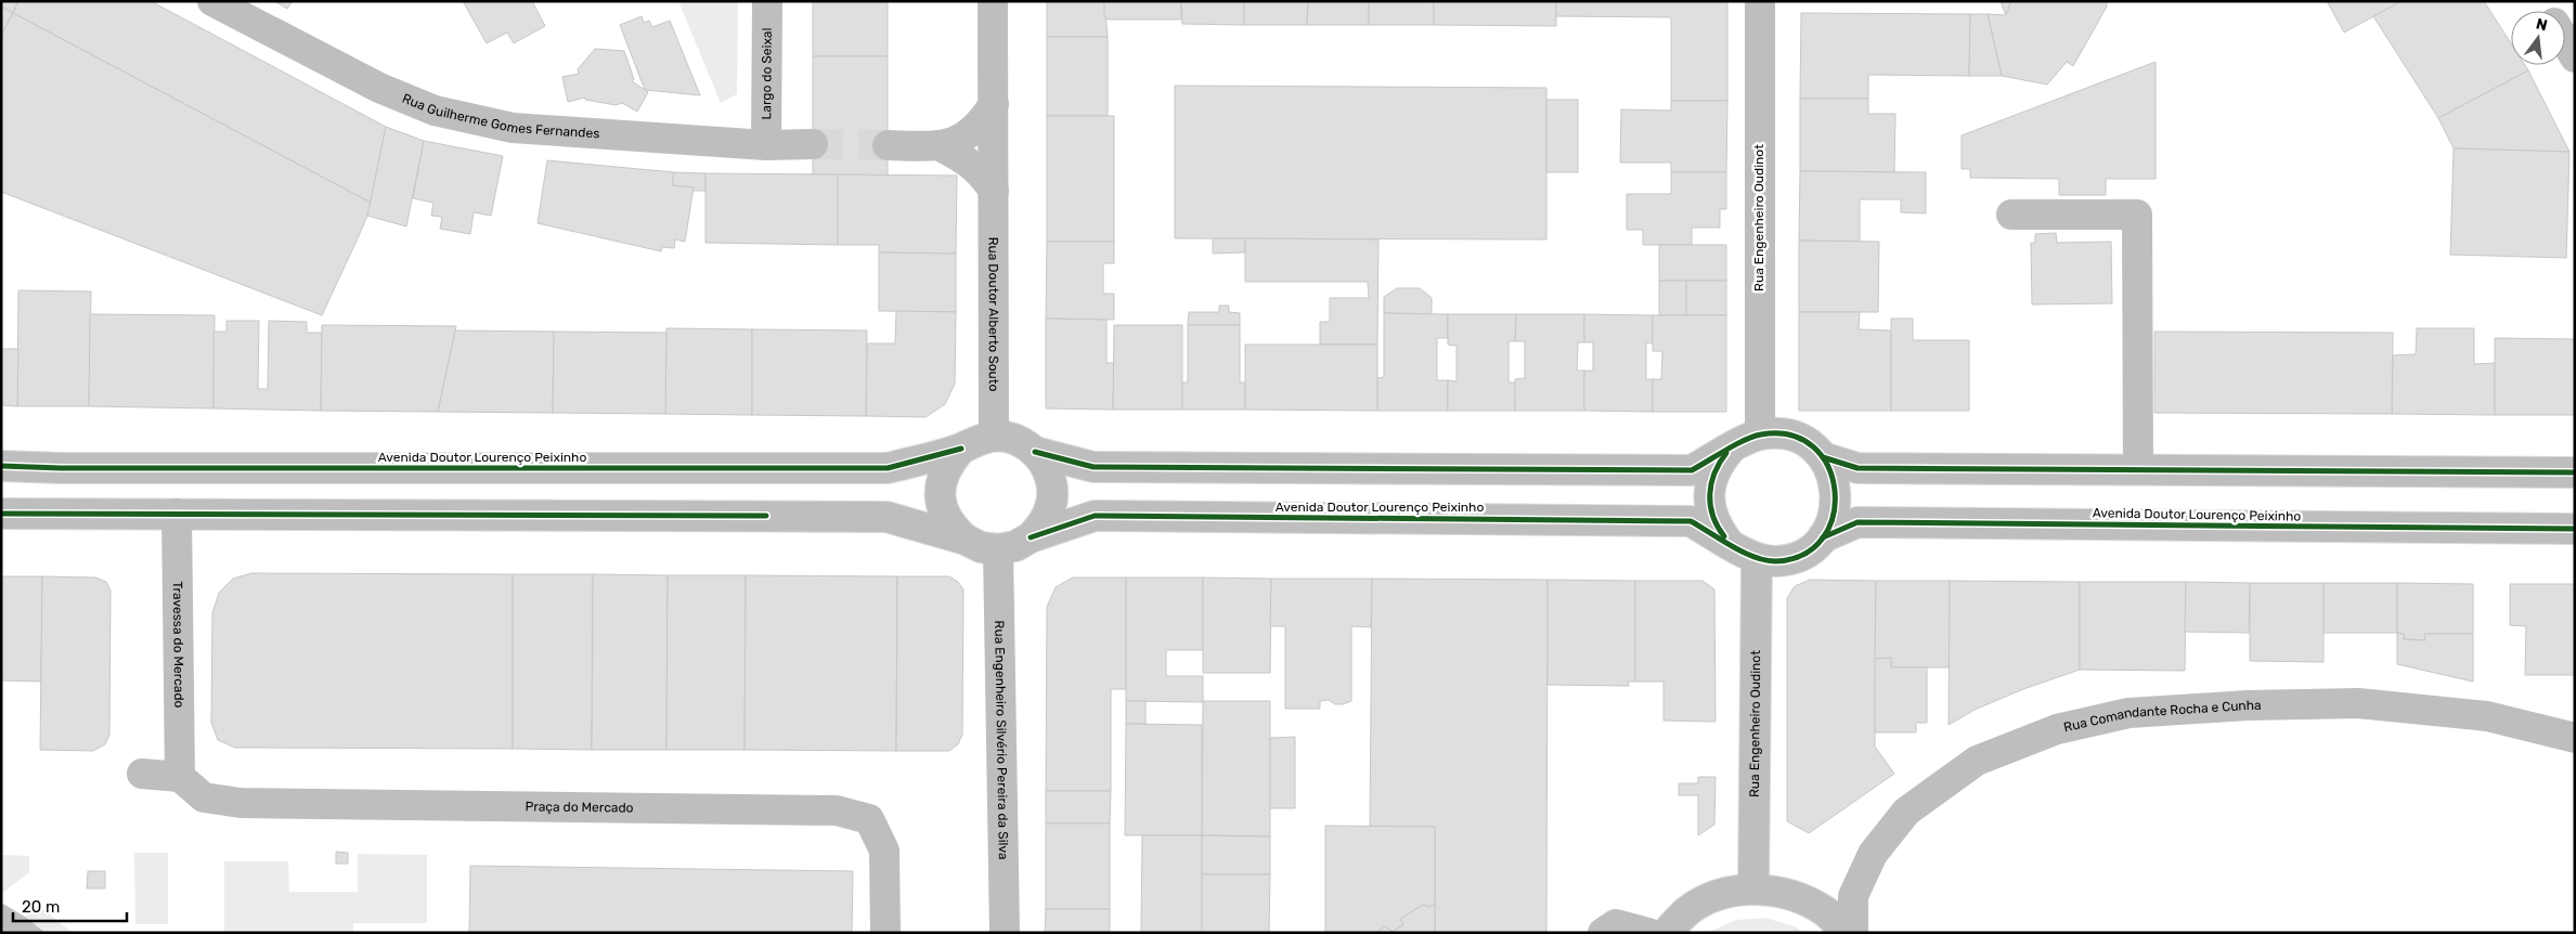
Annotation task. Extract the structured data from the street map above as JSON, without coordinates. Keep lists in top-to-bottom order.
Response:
{
  "streets": {
    "main road": [
      "Largo do Seixal",
      "Rua Guilherme Gomes Fernandes",
      "Rua Engenheiro Oudinot",
      "Rua Doutor Alberto Souto",
      "Avenida Doutor Lourenço Peixinho",
      "Travessa do Mercado",
      "Rua Comandante Rocha e Cunha",
      "Rua Engenheiro Silvério Pereira da Silva",
      "Praça do Mercado"
    ]
  },
  "crossings": [
    ["Largo do Seixal", "Rua Guilherme Gomes Fernandes"],
    ["Rua Engenheiro Oudinot", "Avenida Doutor Lourenço Peixinho"],
    ["Rua Doutor Alberto Souto", "Avenida Doutor Lourenço Peixinho"],
    ["Rua Doutor Alberto Souto", "Rua Engenheiro Silvério Pereira da Silva"],
    ["Avenida Doutor Lourenço Peixinho", "Rua Engenheiro Silvério Pereira da Silva"],
    ["Travessa do Mercado", "Praça do Mercado"]
  ],
  "scale_bar": "20 m",
  "north": "top"
}
